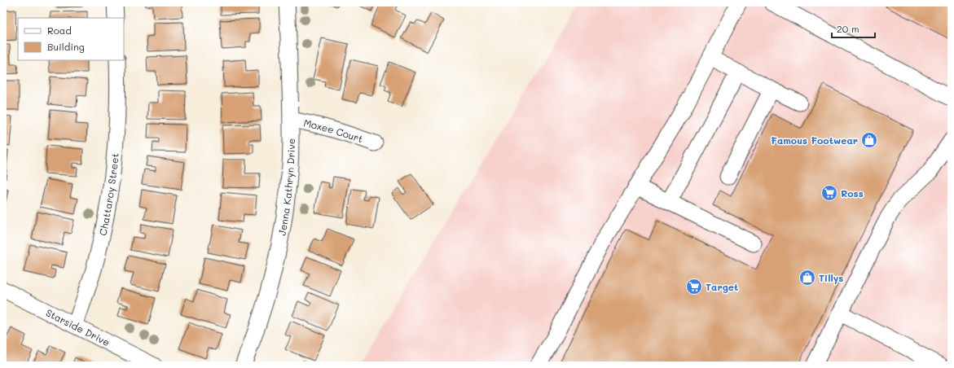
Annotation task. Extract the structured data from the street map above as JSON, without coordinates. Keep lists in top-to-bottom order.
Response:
{
  "streets": {
    "street": [
      "Moxee Court",
      "Jenna Kathryn Drive",
      "Chattaroy Street",
      "Starside Drive"
    ]
  },
  "crossings": [
    ["Moxee Court", "Jenna Kathryn Drive"],
    ["Chattaroy Street", "Starside Drive"]
  ],
  "places": {
    "shop": ["Famous Footwear", "Tillys"],
    "supermarket": ["Ross", "Target"]
  },
  "legend": ["Road", "Building"],
  "scale_bar": "20 m"
}
